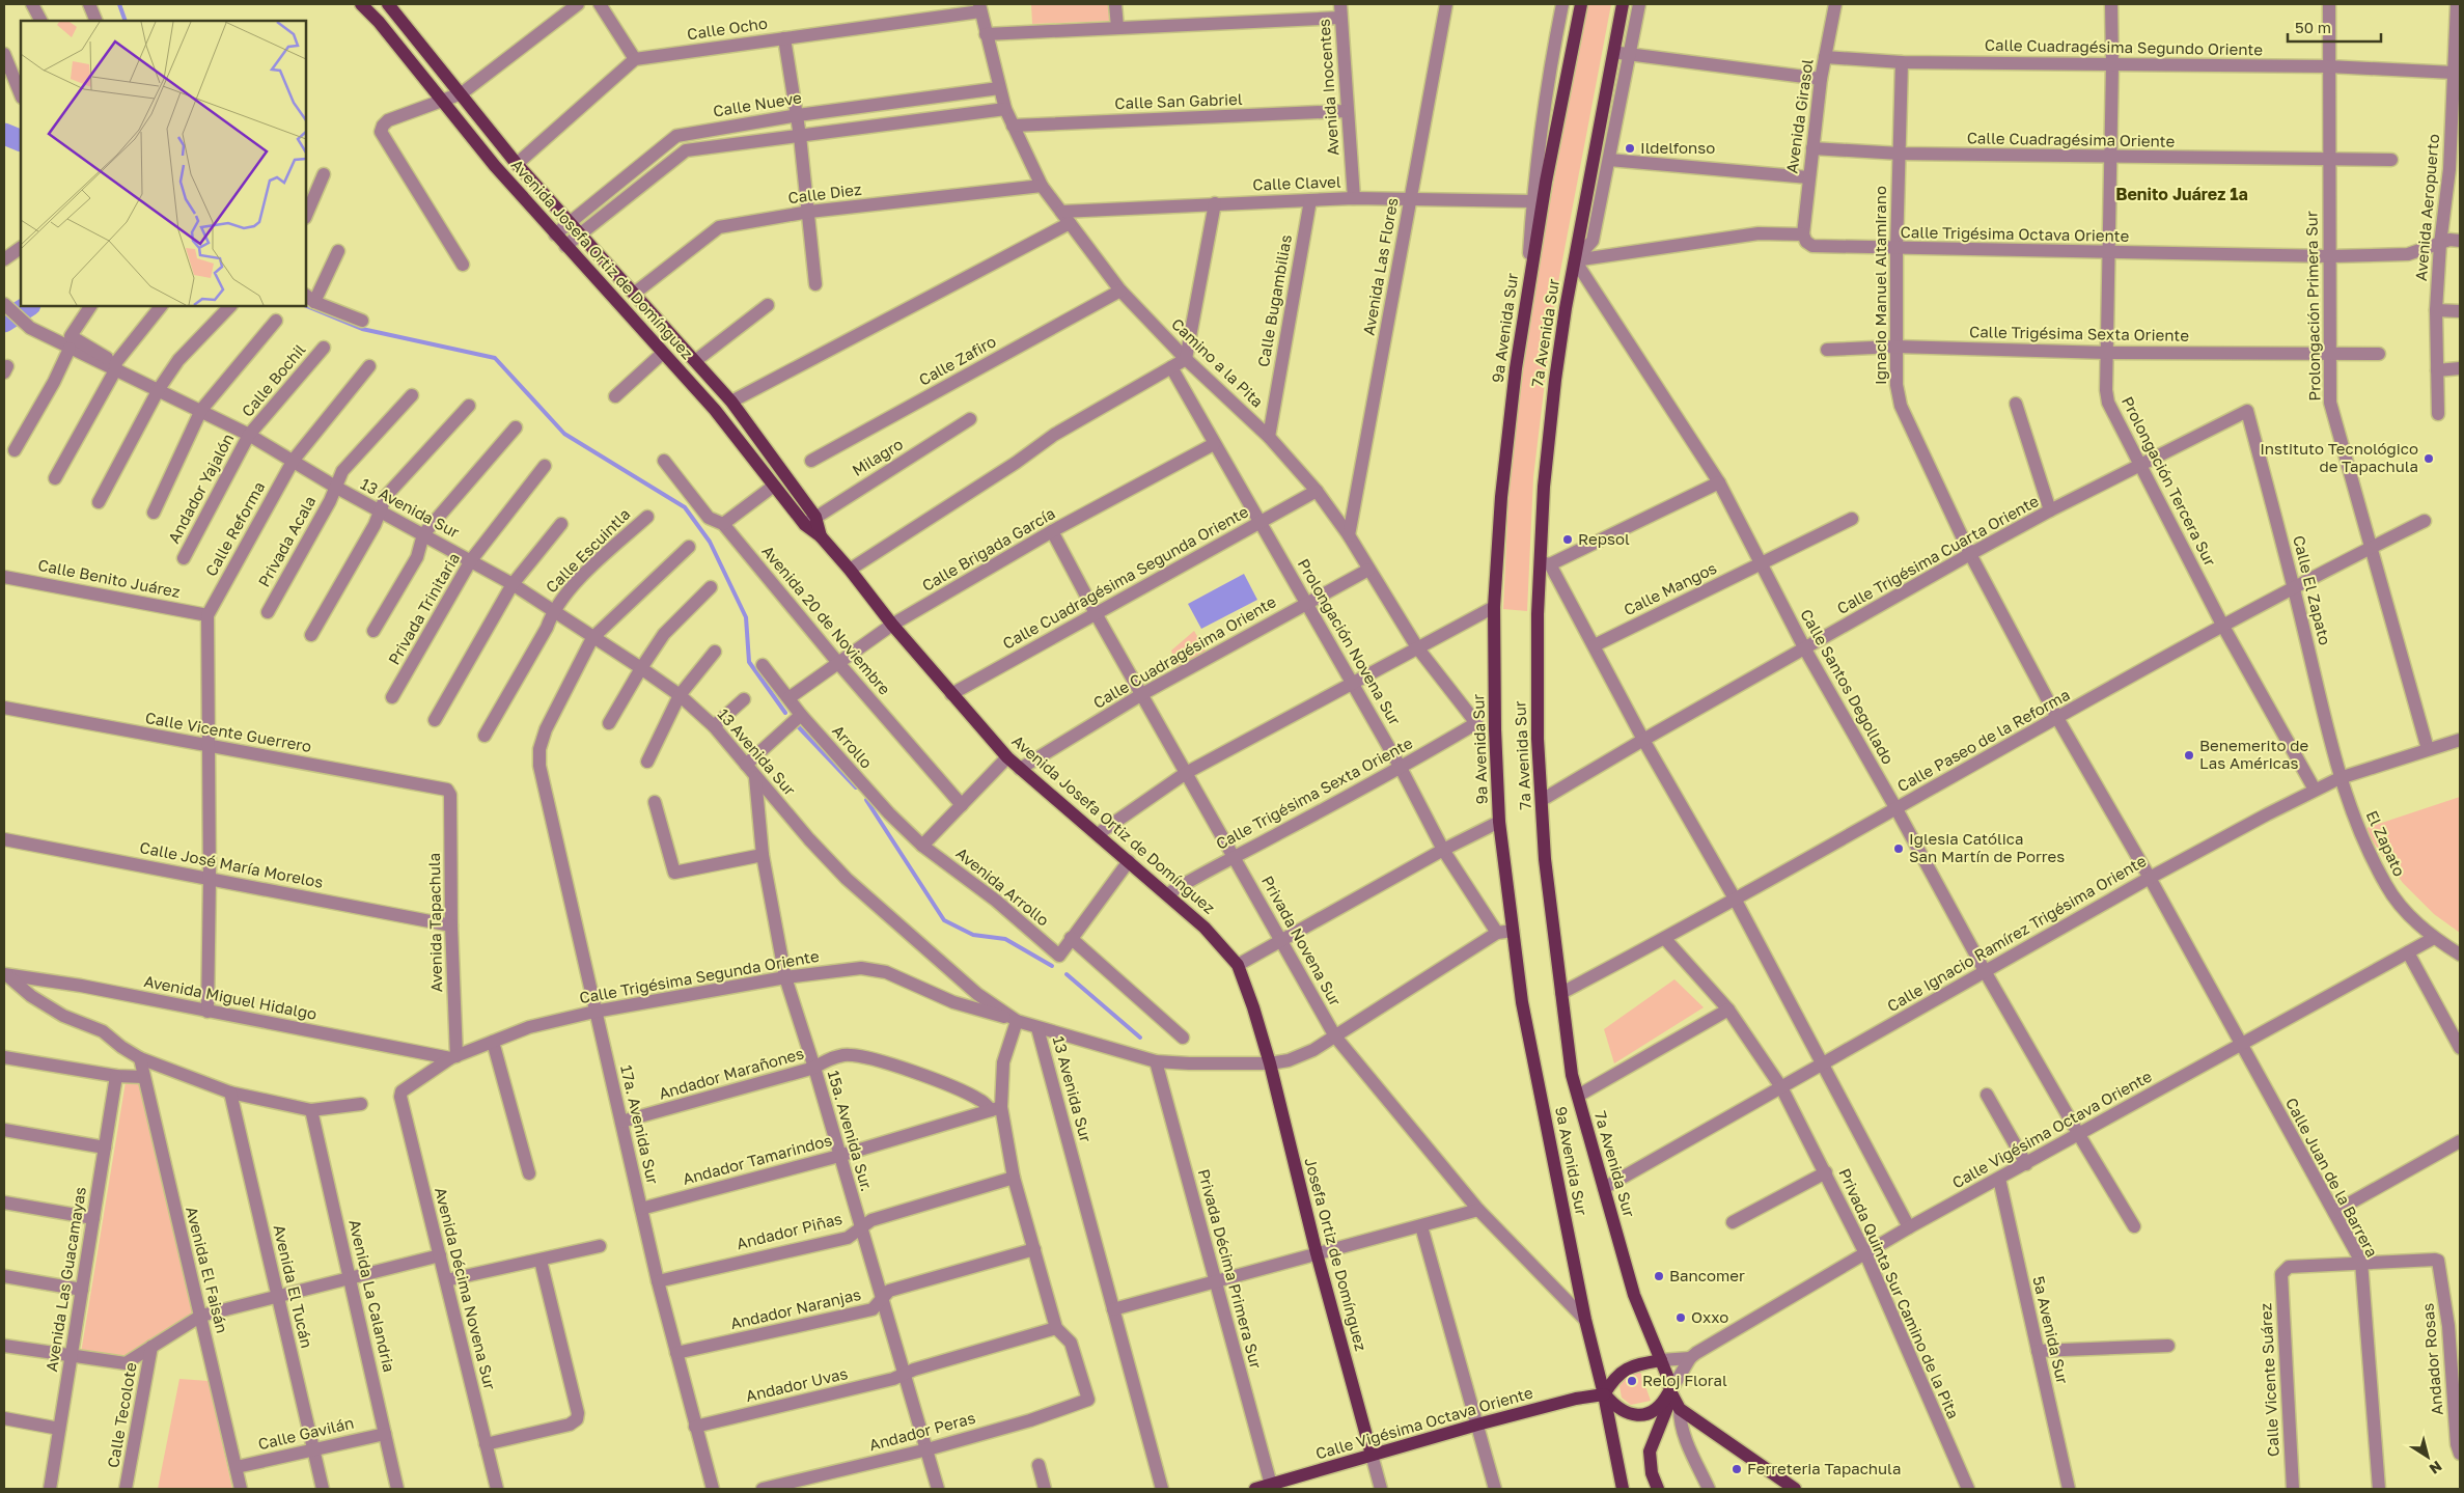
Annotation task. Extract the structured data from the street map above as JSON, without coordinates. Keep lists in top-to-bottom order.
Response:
{
  "streets": {
    "main road": [
      "Avenida Josefa Ortiz de Domínguez",
      "9a Avenida Sur",
      "7a Avenida Sur",
      "Calle Vigésima Octava Oriente",
      "Josefa Ortiz de Domínguez"
    ],
    "street": [
      "Calle Ocho",
      "Calle Cuadragésima Segundo Oriente",
      "Avenida Inocentes",
      "Calle San Gabriel",
      "Calle Nueve",
      "Avenida Girasol",
      "Calle Cuadragésima Oriente",
      "Calle Clavel",
      "Calle Diez",
      "Avenida Aeropuerto",
      "Calle Trigésima Octava Oriente",
      "Avenida Las Flores",
      "Ignacio Manuel Altamirano",
      "Calle Bugambilias",
      "Prolongación Primera Sur",
      "Calle Trigésima Sexta Oriente",
      "Calle Zafiro",
      "Camino a la Pita",
      "Calle Bochil",
      "Milagro",
      "Prolongación Tercera Sur",
      "Andador Yajalón",
      "13 Avenida Sur",
      "Calle Reforma",
      "Privada Acala",
      "Calle Brigada García",
      "Calle Escuintla",
      "Calle Trigésima Cuarta Oriente",
      "Calle Cuadragésima Segunda Oriente",
      "Calle Benito Juárez",
      "Calle Mangos",
      "Calle El Zapato",
      "Privada Trinitaria",
      "Avenida 20 de Noviembre",
      "Prolongación Novena Sur",
      "Calle Santos Degollado",
      "Calle Vicente Guerrero",
      "Calle Paseo de la Reforma",
      "Arrollo",
      "El Zapato",
      "Calle José María Morelos",
      "Avenida Arrollo",
      "Avenida Tapachula",
      "Calle Ignacio Ramírez Trigésima Oriente",
      "Privada Novena Sur",
      "Calle Trigésima Segunda Oriente",
      "Avenida Miguel Hidalgo",
      "Andador Marañones",
      "17a. Avenida Sur",
      "15a. Avenida Sur.",
      "Andador Tamarindos",
      "Calle Juan de la Barrera",
      "Andador Piñas",
      "Privada Décima Primera Sur",
      "Avenida El Faisán",
      "Avenida Las Guacamayas",
      "Avenida El Tucán",
      "Avenida Décima Novena Sur",
      "Privada Quinta Sur Camino de la Pita",
      "Avenida La Calandria",
      "Andador Naranjas",
      "5a Avenida Sur",
      "Andador Rosas",
      "Calle Vicente Suárez",
      "Andador Uvas",
      "Calle Tecolote",
      "Andador Peras",
      "Calle Gavilán"
    ]
  },
  "crossings": [
    ["Calle Ocho", "Camino a la Pita"],
    ["Calle Cuadragésima Segundo Oriente", "Avenida Girasol"],
    ["Calle Cuadragésima Segundo Oriente", "Avenida Aeropuerto"],
    ["Calle Cuadragésima Segundo Oriente", "Ignacio Manuel Altamirano"],
    ["Calle Cuadragésima Segundo Oriente", "Prolongación Primera Sur"],
    ["Calle Cuadragésima Segundo Oriente", "Prolongación Tercera Sur"],
    ["Avenida Inocentes", "Calle San Gabriel"],
    ["Avenida Inocentes", "Calle Clavel"],
    ["Calle San Gabriel", "Camino a la Pita"],
    ["Calle Nueve", "Avenida Josefa Ortiz de Domínguez"],
    ["Calle Nueve", "Camino a la Pita"],
    ["Avenida Girasol", "Calle Cuadragésima Oriente"],
    ["Avenida Girasol", "Calle Trigésima Octava Oriente"],
    ["Calle Cuadragésima Oriente", "Avenida Josefa Ortiz de Domínguez"],
    ["Calle Cuadragésima Oriente", "Ignacio Manuel Altamirano"],
    ["Calle Cuadragésima Oriente", "Prolongación Primera Sur"],
    ["Calle Cuadragésima Oriente", "Camino a la Pita"],
    ["Calle Cuadragésima Oriente", "Prolongación Tercera Sur"],
    ["Calle Cuadragésima Oriente", "Prolongación Novena Sur"],
    ["Calle Cuadragésima Oriente", "Privada Novena Sur"],
    ["Calle Clavel", "Avenida Las Flores"],
    ["Calle Clavel", "Calle Bugambilias"],
    ["Calle Clavel", "Camino a la Pita"],
    ["Calle Diez", "Avenida Josefa Ortiz de Domínguez"],
    ["Calle Diez", "Camino a la Pita"],
    ["Avenida Aeropuerto", "Calle Trigésima Octava Oriente"],
    ["Calle Trigésima Octava Oriente", "Ignacio Manuel Altamirano"],
    ["Calle Trigésima Octava Oriente", "Prolongación Primera Sur"],
    ["Calle Trigésima Octava Oriente", "7a Avenida Sur"],
    ["Calle Trigésima Octava Oriente", "Prolongación Tercera Sur"],
    ["Calle Trigésima Octava Oriente", "Calle Santos Degollado"],
    ["Avenida Josefa Ortiz de Domínguez", "Calle Trigésima Sexta Oriente"],
    ["Avenida Josefa Ortiz de Domínguez", "Milagro"],
    ["Avenida Josefa Ortiz de Domínguez", "Calle Brigada García"],
    ["Avenida Josefa Ortiz de Domínguez", "Calle Cuadragésima Segunda Oriente"],
    ["Avenida Josefa Ortiz de Domínguez", "Josefa Ortiz de Domínguez"],
    ["Avenida Las Flores", "Camino a la Pita"],
    ["Ignacio Manuel Altamirano", "Calle Trigésima Sexta Oriente"],
    ["Ignacio Manuel Altamirano", "Calle Trigésima Cuarta Oriente"],
    ["Ignacio Manuel Altamirano", "Calle Paseo de la Reforma"],
    ["Ignacio Manuel Altamirano", "Calle Ignacio Ramírez Trigésima Oriente"],
    ["Ignacio Manuel Altamirano", "Calle Juan de la Barrera"],
    ["Calle Bugambilias", "Camino a la Pita"],
    ["Prolongación Primera Sur", "Calle Trigésima Sexta Oriente"],
    ["Prolongación Primera Sur", "Calle Paseo de la Reforma"],
    ["Prolongación Primera Sur", "Calle Ignacio Ramírez Trigésima Oriente"],
    ["9a Avenida Sur", "7a Avenida Sur"],
    ["9a Avenida Sur", "Privada Novena Sur"],
    ["9a Avenida Sur", "Calle Vigésima Octava Oriente"],
    ["7a Avenida Sur", "Calle Trigésima Cuarta Oriente"],
    ["7a Avenida Sur", "Calle Santos Degollado"],
    ["7a Avenida Sur", "Calle Paseo de la Reforma"],
    ["7a Avenida Sur", "Calle Ignacio Ramírez Trigésima Oriente"],
    ["7a Avenida Sur", "Calle Vigésima Octava Oriente"],
    ["Calle Trigésima Sexta Oriente", "Camino a la Pita"],
    ["Calle Trigésima Sexta Oriente", "Prolongación Tercera Sur"],
    ["Calle Trigésima Sexta Oriente", "Prolongación Novena Sur"],
    ["Calle Trigésima Sexta Oriente", "Privada Novena Sur"],
    ["Calle Zafiro", "Camino a la Pita"],
    ["Camino a la Pita", "Calle Cuadragésima Segunda Oriente"],
    ["Calle Bochil", "Andador Yajalón"],
    ["Calle Bochil", "13 Avenida Sur"],
    ["Prolongación Tercera Sur", "Calle Trigésima Cuarta Oriente"],
    ["Prolongación Tercera Sur", "Calle Paseo de la Reforma"],
    ["Prolongación Tercera Sur", "Calle Ignacio Ramírez Trigésima Oriente"],
    ["Andador Yajalón", "13 Avenida Sur"],
    ["13 Avenida Sur", "Calle Reforma"],
    ["13 Avenida Sur", "Privada Acala"],
    ["13 Avenida Sur", "Calle Escuintla"],
    ["13 Avenida Sur", "Privada Trinitaria"],
    ["13 Avenida Sur", "Calle Trigésima Segunda Oriente"],
    ["13 Avenida Sur", "17a. Avenida Sur"],
    ["13 Avenida Sur", "15a. Avenida Sur."],
    ["Calle Reforma", "Calle Benito Juárez"],
    ["Calle Brigada García", "Avenida 20 de Noviembre"],
    ["Calle Brigada García", "Prolongación Novena Sur"],
    ["Calle Brigada García", "Arrollo"],
    ["Calle Brigada García", "Privada Novena Sur"],
    ["Calle Trigésima Cuarta Oriente", "Calle El Zapato"],
    ["Calle Trigésima Cuarta Oriente", "Calle Santos Degollado"],
    ["Calle Cuadragésima Segunda Oriente", "Prolongación Novena Sur"],
    ["Calle Cuadragésima Segunda Oriente", "Privada Novena Sur"],
    ["Calle Mangos", "Calle Santos Degollado"],
    ["Calle El Zapato", "Calle Paseo de la Reforma"],
    ["Calle El Zapato", "El Zapato"],
    ["Calle El Zapato", "Calle Ignacio Ramírez Trigésima Oriente"],
    ["Calle Santos Degollado", "Calle Paseo de la Reforma"],
    ["Calle Santos Degollado", "Calle Ignacio Ramírez Trigésima Oriente"],
    ["Calle Santos Degollado", "Calle Vigésima Octava Oriente"],
    ["Calle Vicente Guerrero", "Avenida Tapachula"],
    ["Calle Paseo de la Reforma", "Privada Quinta Sur Camino de la Pita"],
    ["Arrollo", "Avenida Arrollo"],
    ["El Zapato", "Calle Ignacio Ramírez Trigésima Oriente"],
    ["El Zapato", "Calle Vigésima Octava Oriente"],
    ["Calle José María Morelos", "Avenida Tapachula"],
    ["Avenida Tapachula", "Calle Trigésima Segunda Oriente"],
    ["Avenida Tapachula", "Avenida Miguel Hidalgo"],
    ["Calle Ignacio Ramírez Trigésima Oriente", "Calle Juan de la Barrera"],
    ["Calle Ignacio Ramírez Trigésima Oriente", "Privada Quinta Sur Camino de la Pita"],
    ["Calle Trigésima Segunda Oriente", "Avenida Miguel Hidalgo"],
    ["Calle Trigésima Segunda Oriente", "17a. Avenida Sur"],
    ["Calle Trigésima Segunda Oriente", "15a. Avenida Sur."],
    ["Calle Trigésima Segunda Oriente", "Avenida Décima Novena Sur"],
    ["Andador Marañones", "17a. Avenida Sur"],
    ["Andador Marañones", "15a. Avenida Sur."],
    ["Andador Marañones", "Andador Tamarindos"],
    ["17a. Avenida Sur", "Andador Tamarindos"],
    ["17a. Avenida Sur", "Andador Piñas"],
    ["17a. Avenida Sur", "Andador Naranjas"],
    ["17a. Avenida Sur", "Andador Uvas"],
    ["Calle Vigésima Octava Oriente", "Calle Juan de la Barrera"],
    ["Calle Vigésima Octava Oriente", "Josefa Ortiz de Domínguez"],
    ["Calle Vigésima Octava Oriente", "Privada Décima Primera Sur"],
    ["Calle Vigésima Octava Oriente", "Privada Quinta Sur Camino de la Pita"],
    ["Calle Vigésima Octava Oriente", "5a Avenida Sur"],
    ["15a. Avenida Sur.", "Andador Tamarindos"],
    ["15a. Avenida Sur.", "Andador Piñas"],
    ["15a. Avenida Sur.", "Andador Naranjas"],
    ["15a. Avenida Sur.", "Andador Uvas"],
    ["15a. Avenida Sur.", "Andador Peras"],
    ["Calle Juan de la Barrera", "Andador Rosas"],
    ["Calle Juan de la Barrera", "Calle Vicente Suárez"],
    ["Avenida El Faisán", "Calle Gavilán"],
    ["Avenida El Tucán", "Calle Gavilán"],
    ["Avenida La Calandria", "Calle Gavilán"],
    ["Andador Rosas", "Calle Vicente Suárez"],
    ["Andador Uvas", "Andador Peras"]
  ],
  "districts": ["Benito Juárez 1a"],
  "places": [
    "Ildelfonso",
    "Instituto Tecnológico de Tapachula",
    "Repsol",
    "Benemerito de Las Américas",
    "Iglesia Católica San Martín de Porres",
    "Bancomer",
    "Oxxo",
    "Reloj Floral",
    "Ferreteria Tapachula"
  ],
  "scale_bar": "50 m",
  "north": "bottom right"
}
